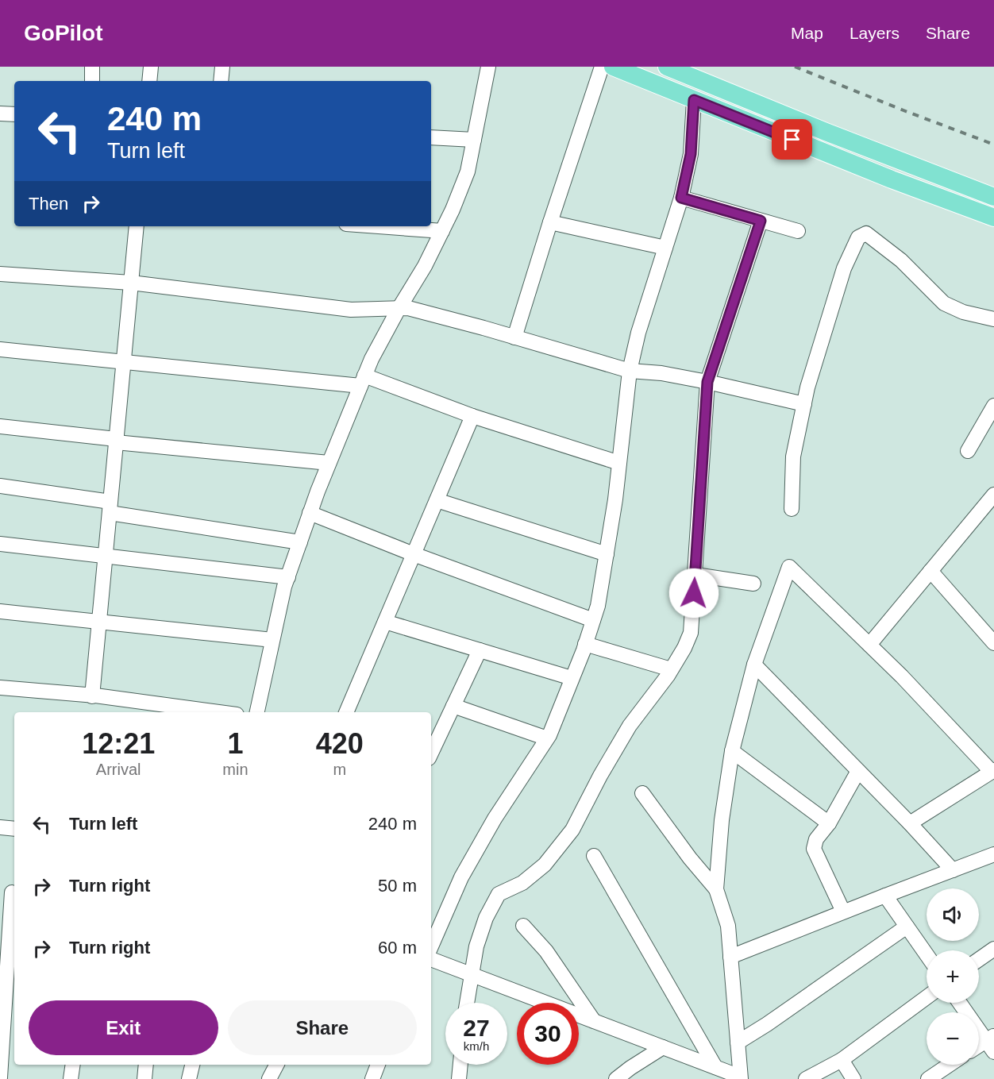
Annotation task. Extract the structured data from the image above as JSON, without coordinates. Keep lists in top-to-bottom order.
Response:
{
  "page": {
    "header": "GoPilot",
    "nav": ["Map", "Layers", "Share"],
    "turn": ["240 m", "Turn left"],
    "then": "Then",
    "eta": [
      "12:21",
      "Arrival",
      "1",
      "min",
      "420",
      "m"
    ],
    "list": [
      {
        "name": "Turn left",
        "value": "240 m"
      },
      {
        "name": "Turn right",
        "value": "50 m"
      },
      {
        "name": "Turn right",
        "value": "60 m"
      }
    ],
    "map_buttons": ["+", "−"],
    "buttons": ["Exit", "Share"],
    "speed": "27 km/h",
    "limit": "30"
  }
}
